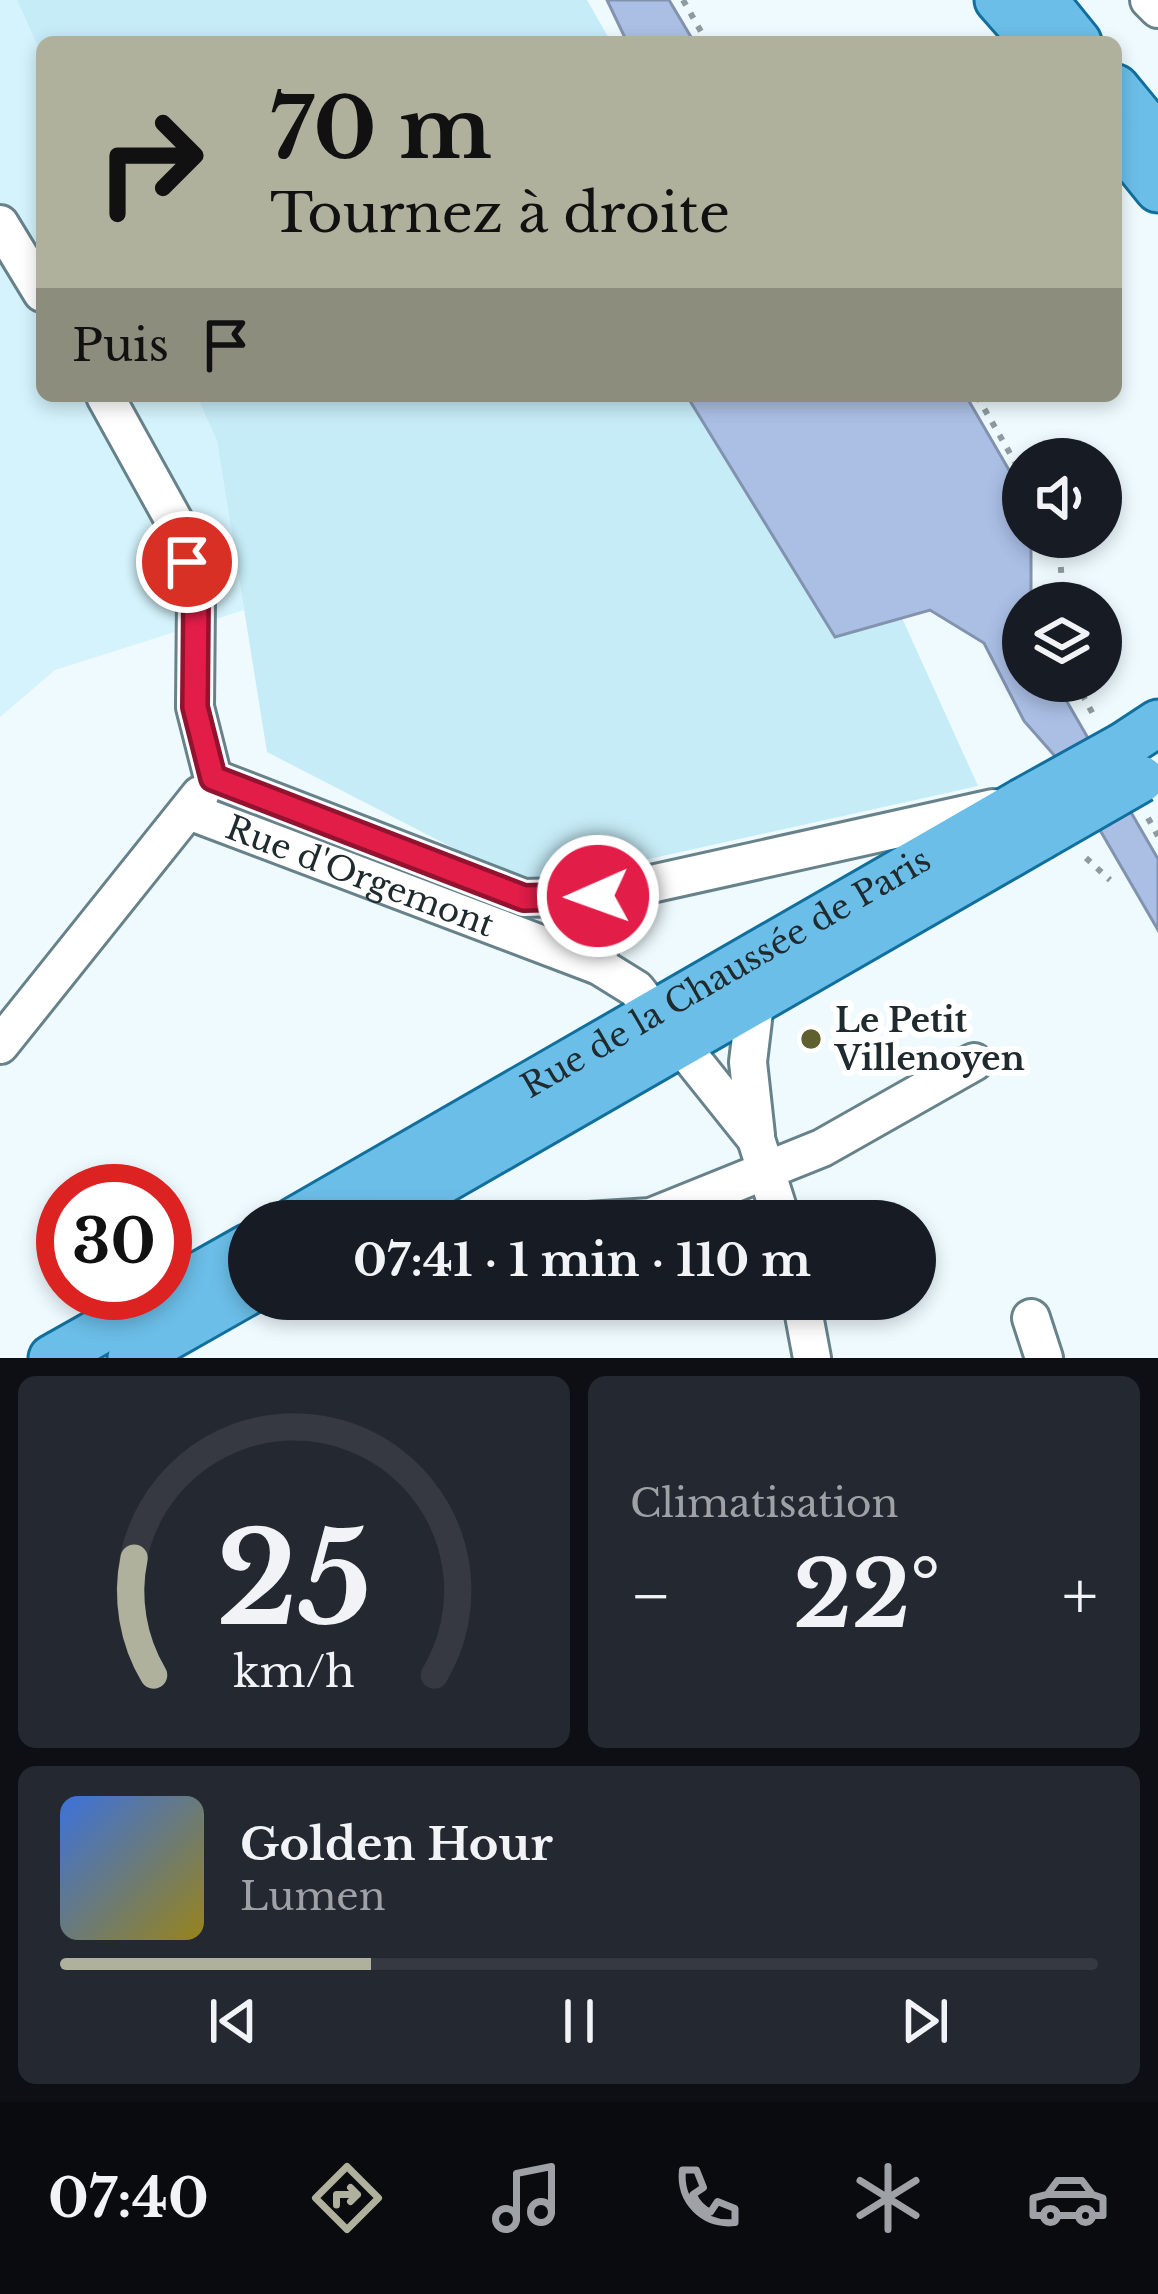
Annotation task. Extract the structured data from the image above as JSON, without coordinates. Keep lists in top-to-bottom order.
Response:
{
  "streets": {
    "main road": ["Rue de la Chaussée de Paris"],
    "street": ["Rue d'Orgemont"]
  },
  "crossings": [
    ["Rue d'Orgemont", "Rue de la Chaussée de Paris"]
  ],
  "places": ["Le Petit Villenoyen"],
  "page": {
    "turn": ["70 m", "Tournez à droite"],
    "then": "Puis",
    "limit": "30",
    "trip": "07:41 · 1 min · 110 m",
    "tile": "Climatisation",
    "heat": ["−", "22°", "+"],
    "song": ["Golden Hour", "Lumen"],
    "tabs": "07:40",
    "gauge": ["25", "km/h"]
  }
}
